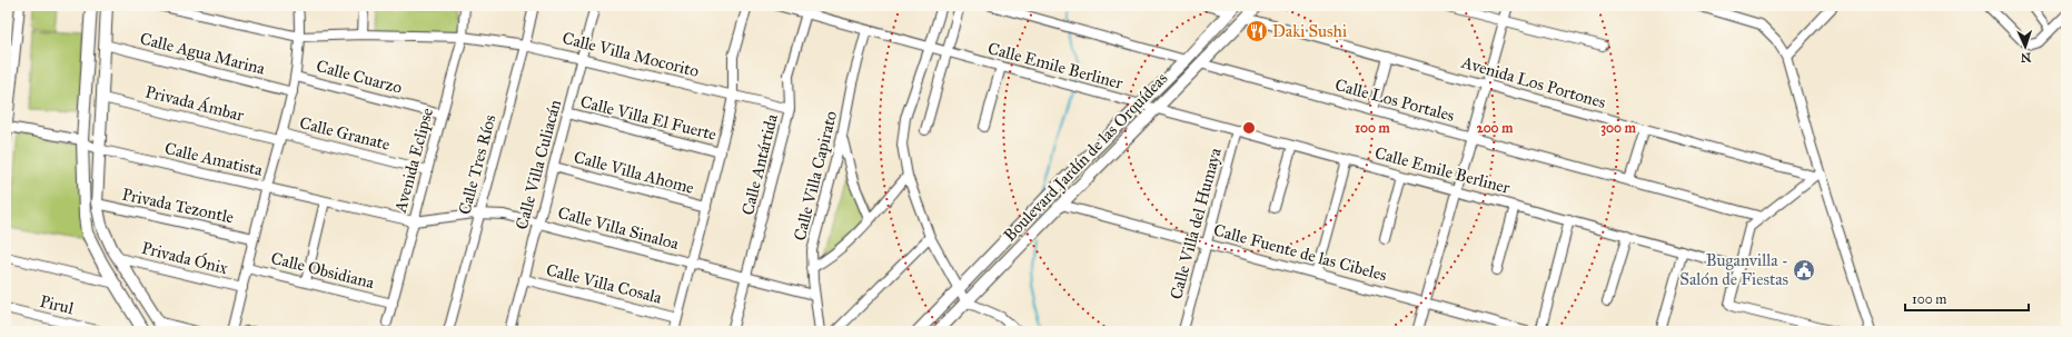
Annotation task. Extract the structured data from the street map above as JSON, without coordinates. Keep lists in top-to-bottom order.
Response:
{
  "streets": {
    "street": [
      "Calle Agua Marina",
      "Calle Villa Mocorito",
      "Calle Emile Berliner",
      "Calle Cuarzo",
      "Avenida Los Portones",
      "Calle Los Portales",
      "Privada Ámbar",
      "Calle Villa El Fuerte",
      "Calle Granate",
      "Boulevard Jardín de las Orquídeas",
      "Calle Amatista",
      "Avenida Eclipse",
      "Calle Tres Ríos",
      "Calle Villa Culiacán",
      "Calle Antártida",
      "Calle Villa Ahome",
      "Calle Villa Capirato",
      "Privada Tezontle",
      "Calle Villa del Humaya",
      "Calle Villa Sinaloa",
      "Calle Fuente de las Cibeles",
      "Privada Ónix",
      "Calle Obsidiana",
      "Calle Villa Cosala",
      "Pirul"
    ]
  },
  "crossings": [
    ["Calle Villa Mocorito", "Avenida Eclipse"],
    ["Calle Villa Mocorito", "Calle Tres Ríos"],
    ["Calle Villa Mocorito", "Calle Villa Culiacán"],
    ["Calle Villa Mocorito", "Calle Antártida"],
    ["Calle Emile Berliner", "Boulevard Jardín de las Orquídeas"],
    ["Calle Emile Berliner", "Calle Antártida"],
    ["Calle Emile Berliner", "Calle Villa Capirato"],
    ["Calle Emile Berliner", "Calle Villa del Humaya"],
    ["Calle Cuarzo", "Avenida Eclipse"],
    ["Avenida Los Portones", "Boulevard Jardín de las Orquídeas"],
    ["Calle Los Portales", "Boulevard Jardín de las Orquídeas"],
    ["Privada Ámbar", "Calle Granate"],
    ["Calle Villa El Fuerte", "Calle Villa Culiacán"],
    ["Calle Granate", "Avenida Eclipse"],
    ["Boulevard Jardín de las Orquídeas", "Calle Fuente de las Cibeles"],
    ["Calle Amatista", "Avenida Eclipse"],
    ["Calle Amatista", "Calle Villa Sinaloa"],
    ["Avenida Eclipse", "Calle Villa Sinaloa"],
    ["Avenida Eclipse", "Calle Obsidiana"],
    ["Calle Tres Ríos", "Calle Villa Sinaloa"],
    ["Calle Villa Culiacán", "Calle Villa Ahome"],
    ["Calle Villa Culiacán", "Calle Villa Sinaloa"],
    ["Calle Villa Culiacán", "Calle Villa Cosala"],
    ["Calle Antártida", "Calle Villa Sinaloa"],
    ["Calle Villa Capirato", "Calle Villa Sinaloa"],
    ["Calle Villa del Humaya", "Calle Fuente de las Cibeles"]
  ],
  "places": {
    "restaurant": ["Daki Sushi"],
    "public building": ["Buganvilla - Salón de Fiestas"]
  },
  "scale_bar": "100 m",
  "north": "bottom",
  "rings": ["100 m", "200 m", "300 m"]
}
